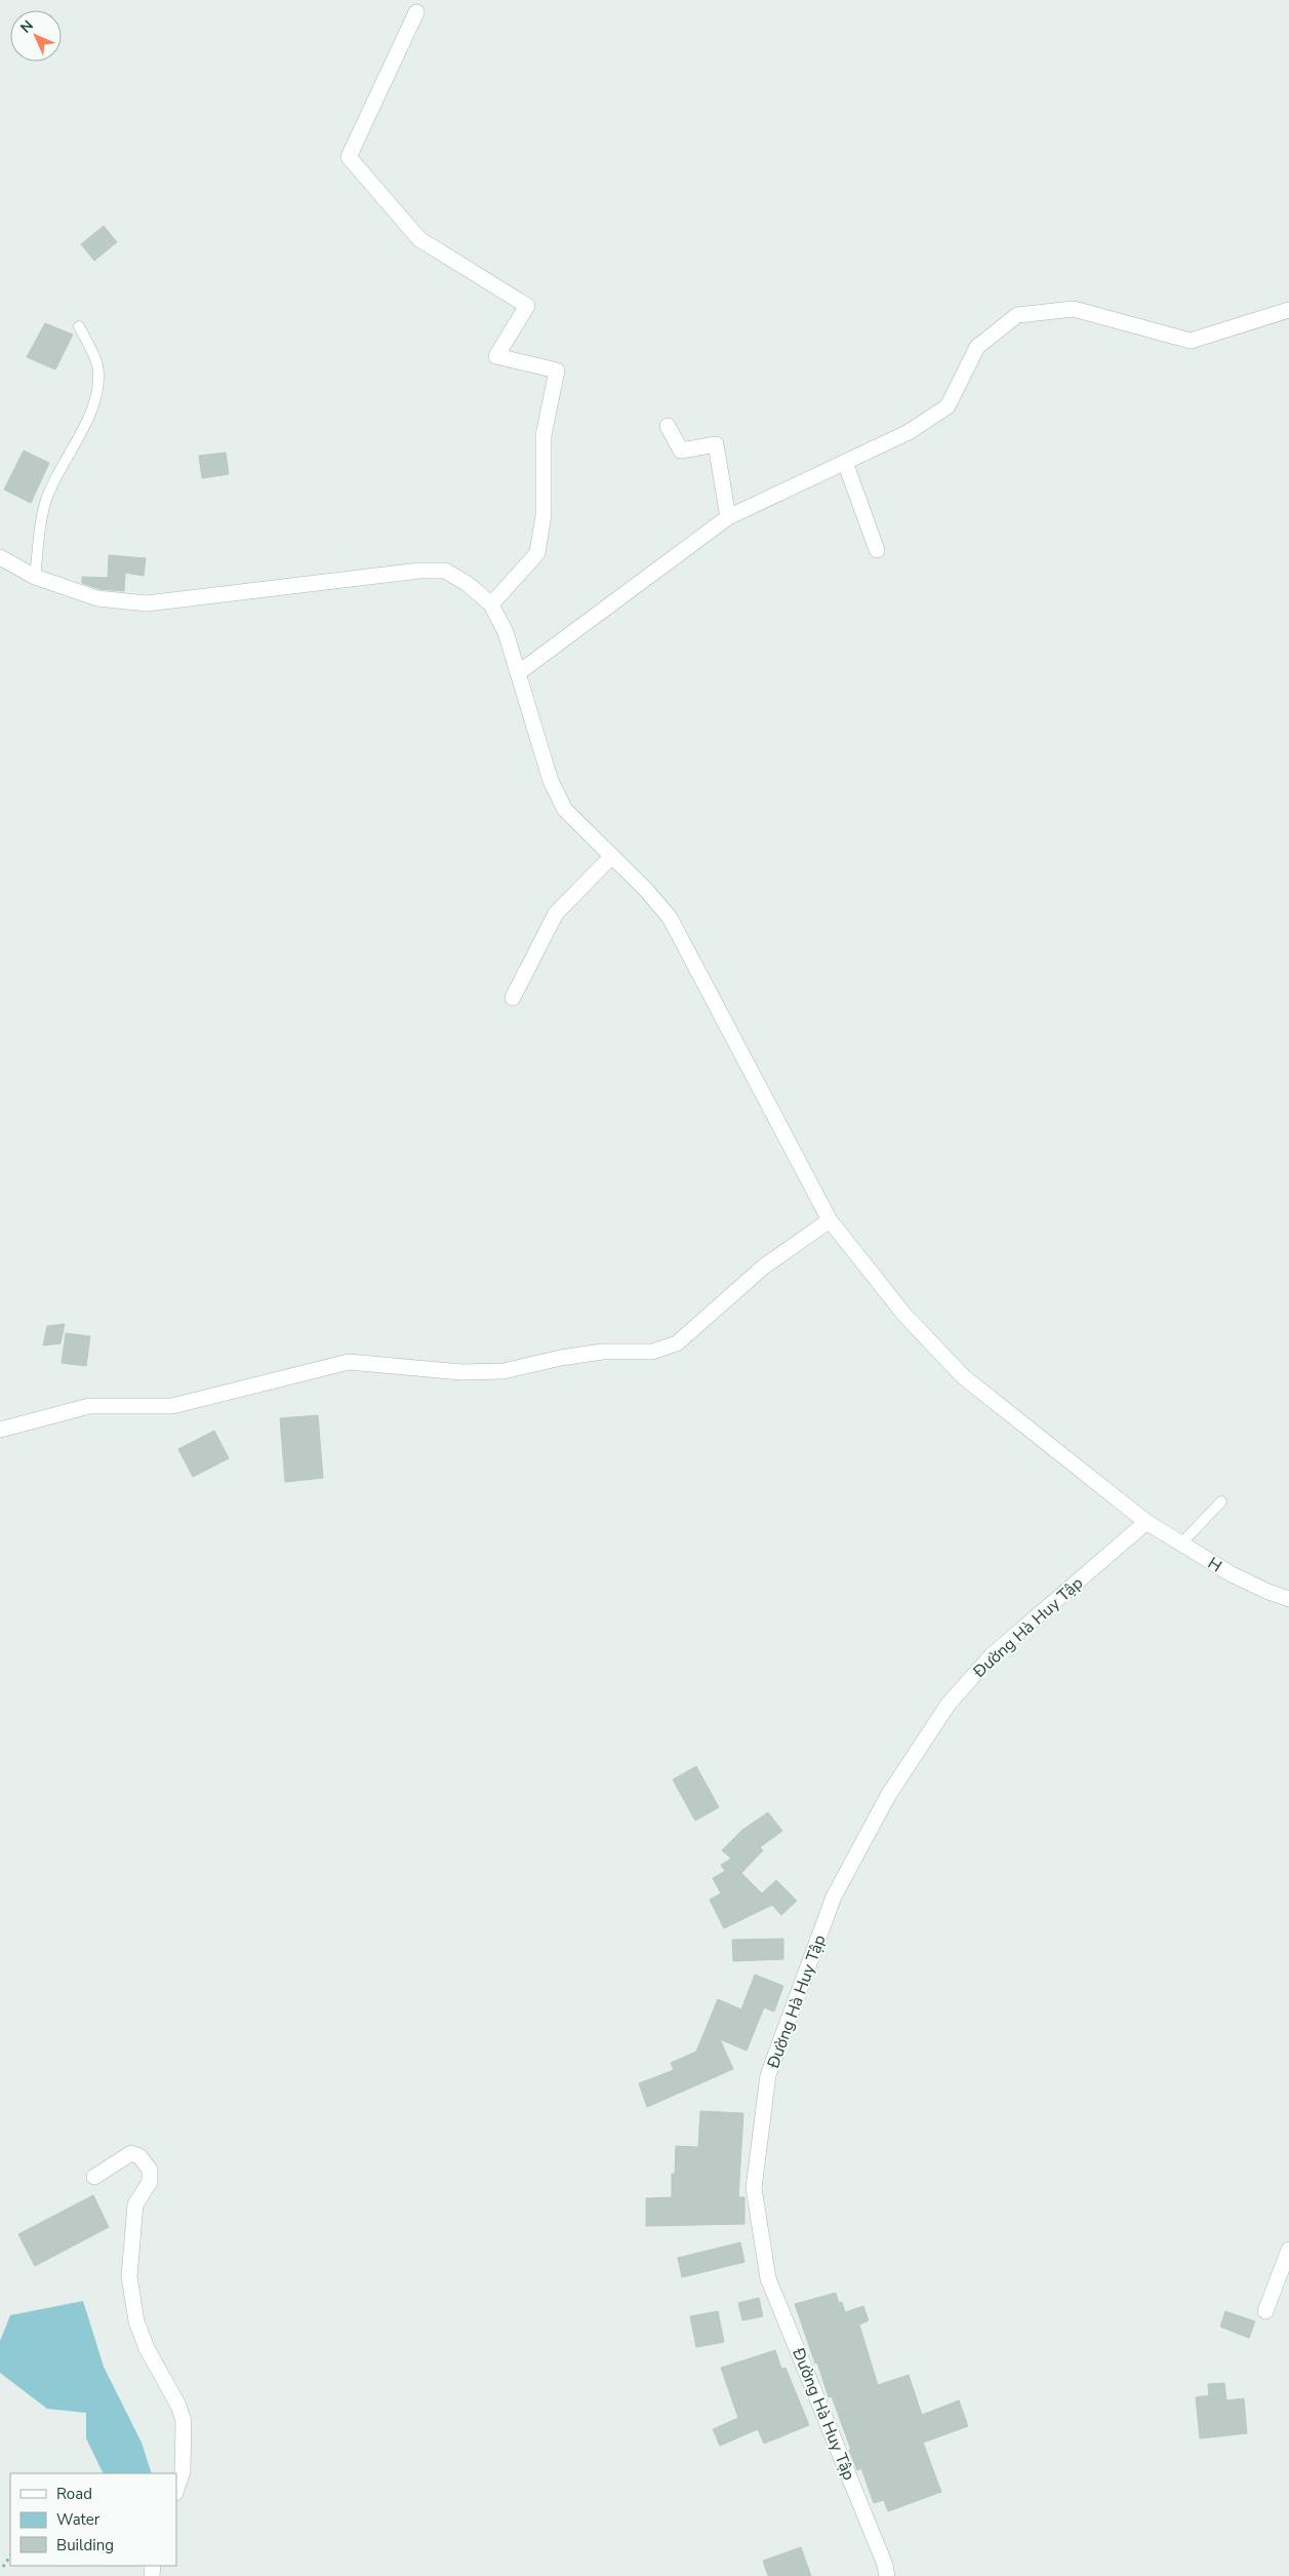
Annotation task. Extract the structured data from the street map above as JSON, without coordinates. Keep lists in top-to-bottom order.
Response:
{
  "streets": {
    "street": ["H", "Đường Hà Huy Tập"]
  },
  "crossings": [
    ["H", "Đường Hà Huy Tập"]
  ],
  "legend": ["Road", "Water", "Building"],
  "north": "top left"
}
